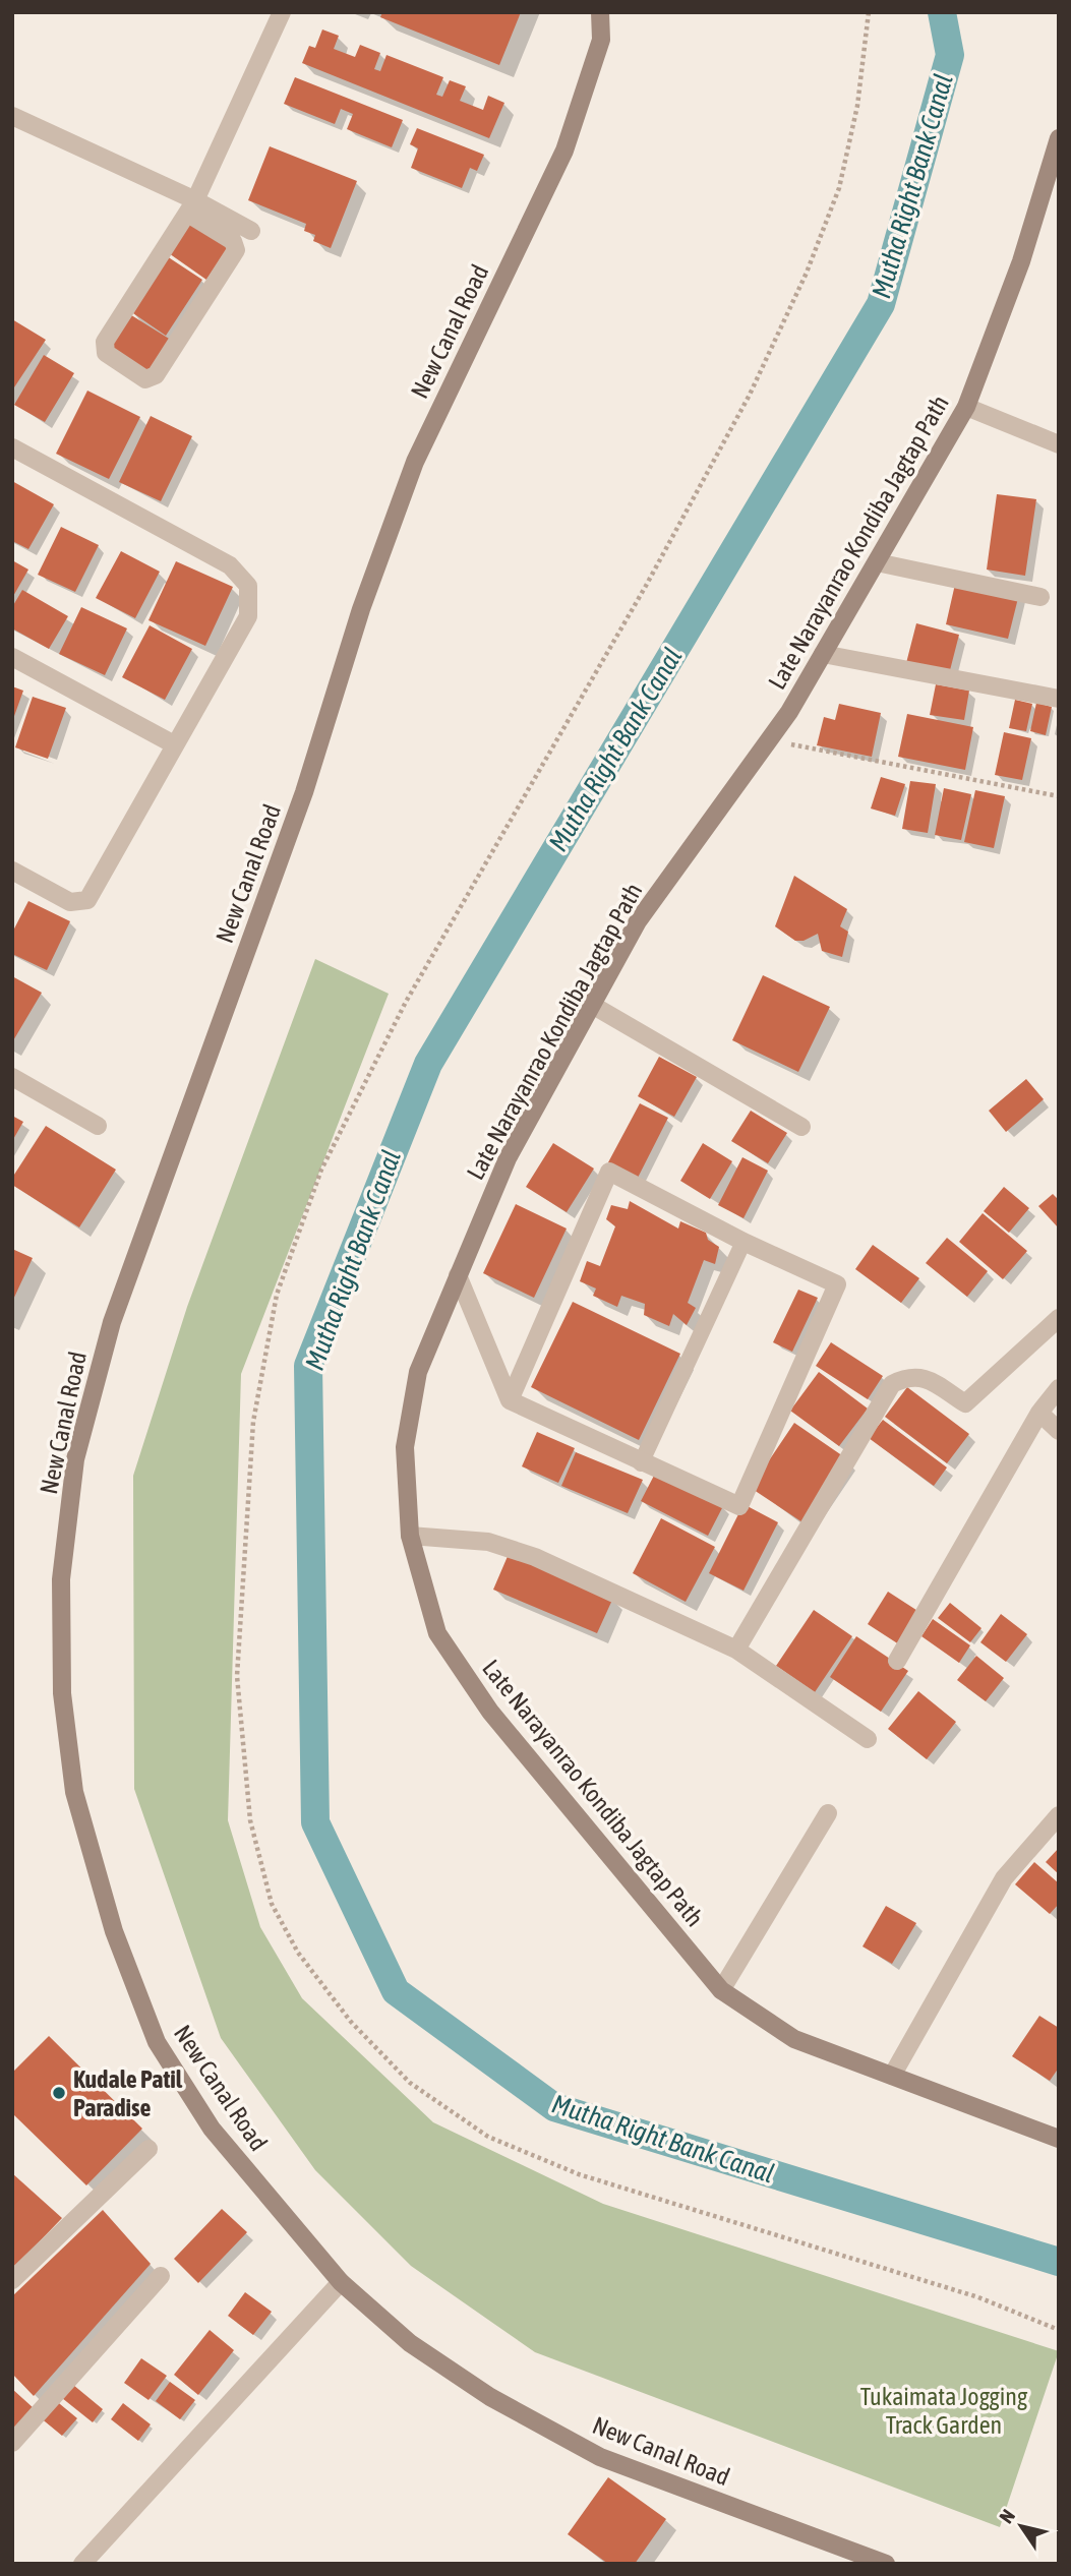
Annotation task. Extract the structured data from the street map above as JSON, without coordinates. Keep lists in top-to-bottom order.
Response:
{
  "streets": {
    "street": ["New Canal Road", "Late Narayanrao Kondiba Jagtap Path"]
  },
  "water": ["Mutha Right Bank Canal"],
  "parks": ["Tukaimata Jogging Track Garden"],
  "places": ["Kudale Patil Paradise"],
  "north": "top left"
}
